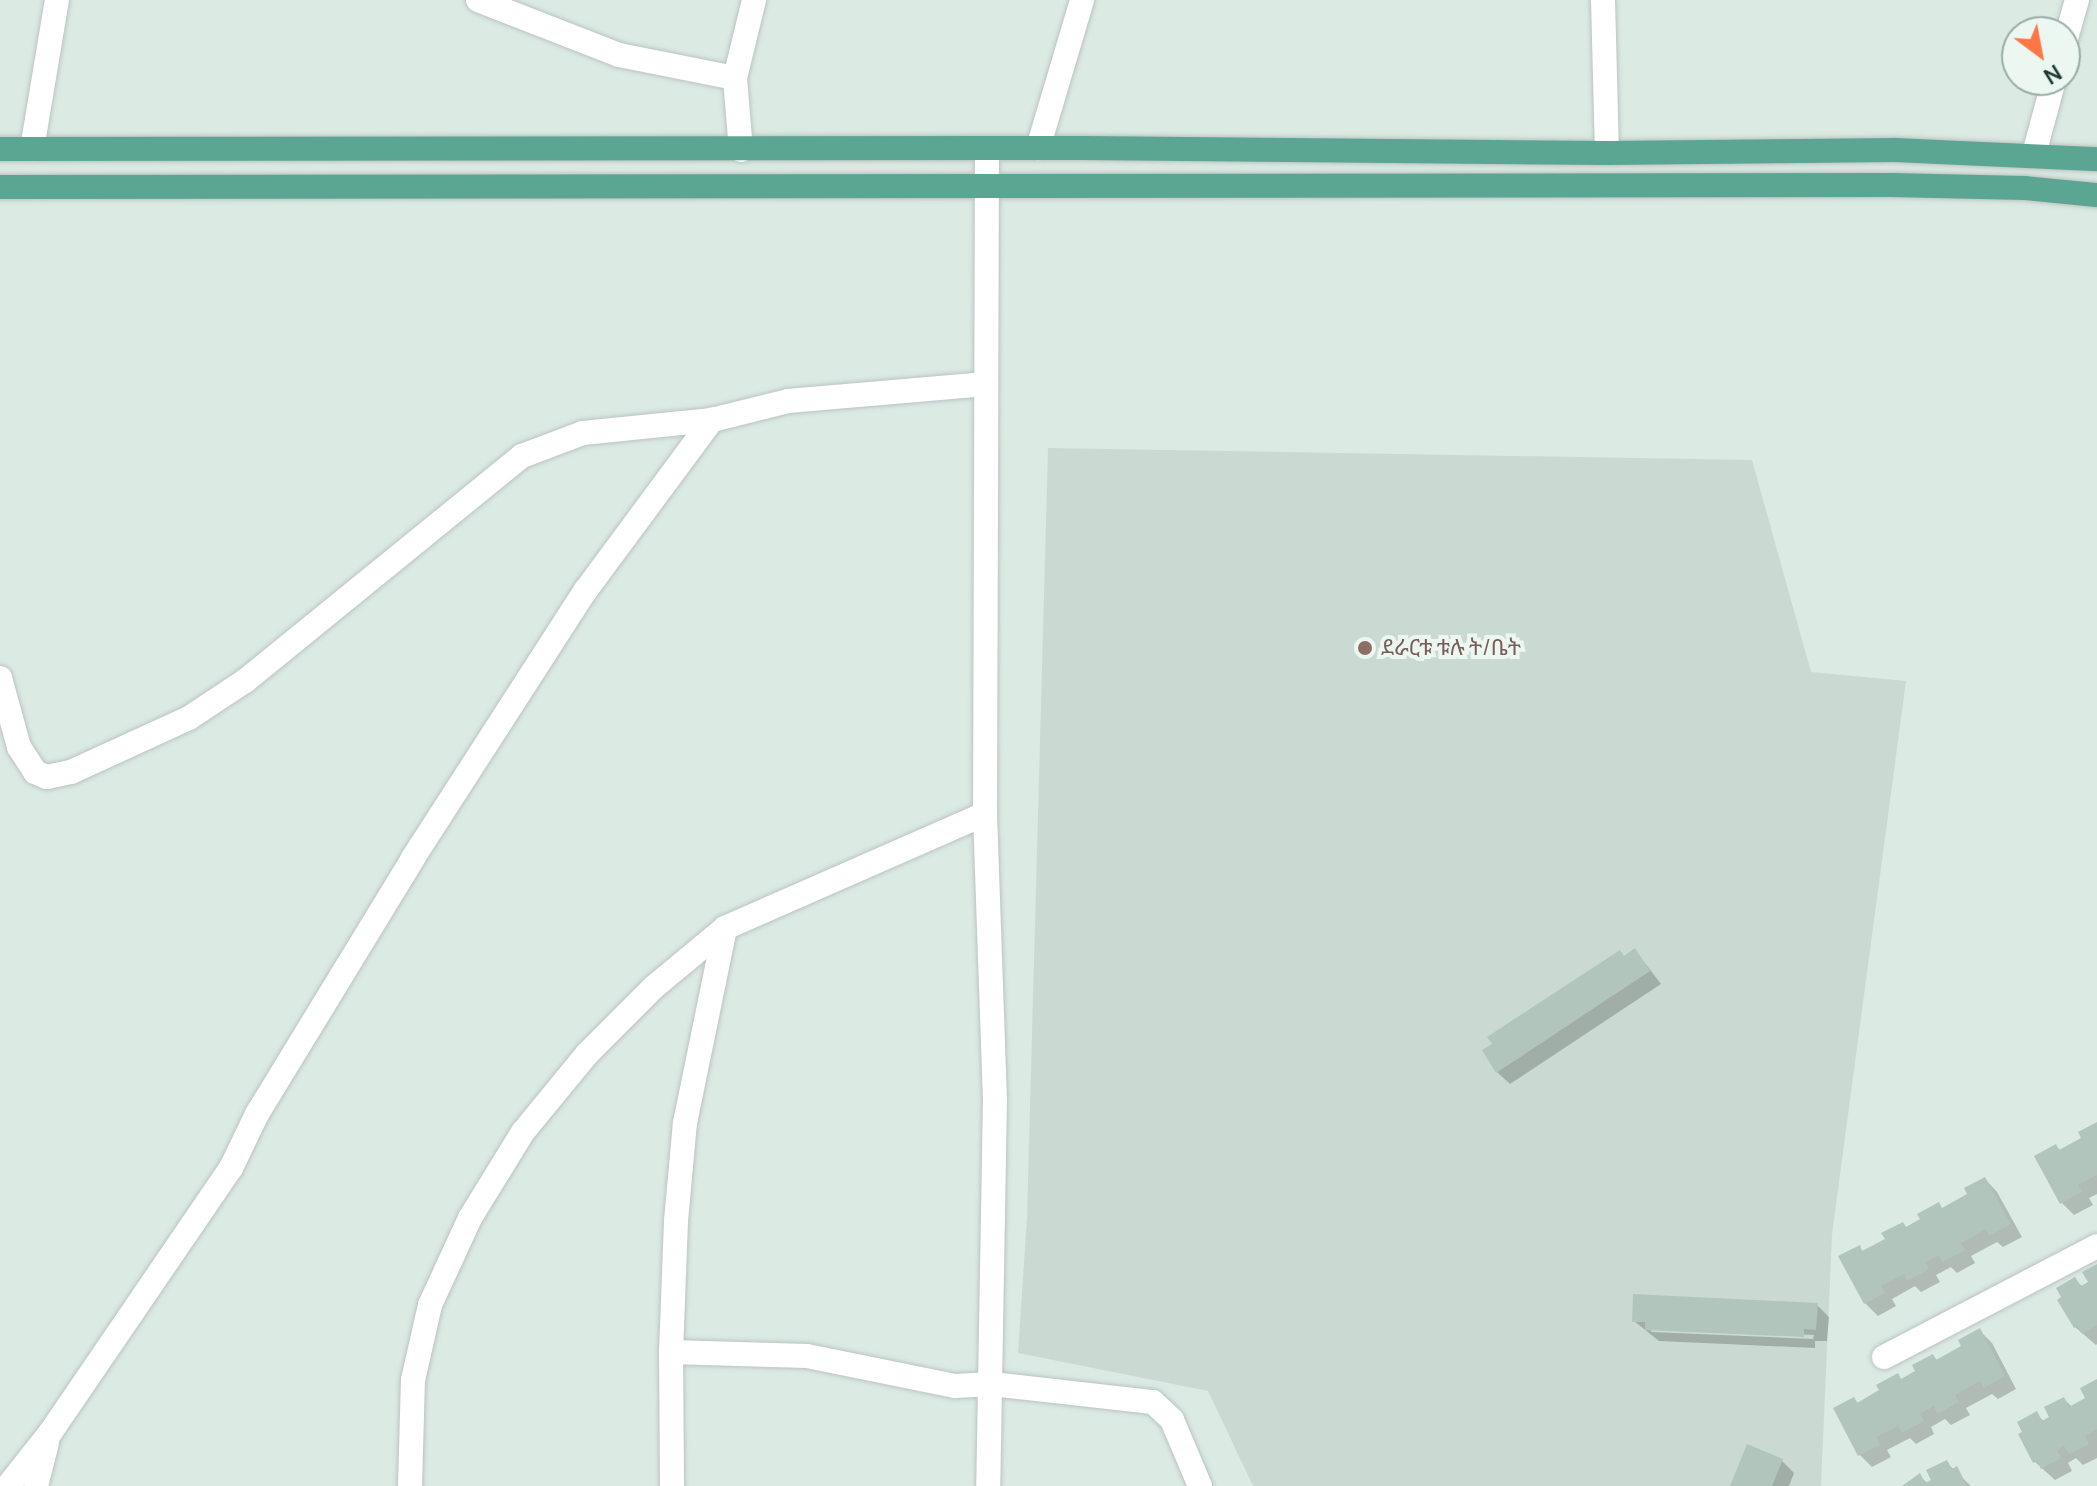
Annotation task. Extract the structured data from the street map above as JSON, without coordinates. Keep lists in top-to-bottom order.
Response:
{
  "places": ["ደራርቱ ቱሉ ት/ቤት"],
  "north": "bottom right"
}
